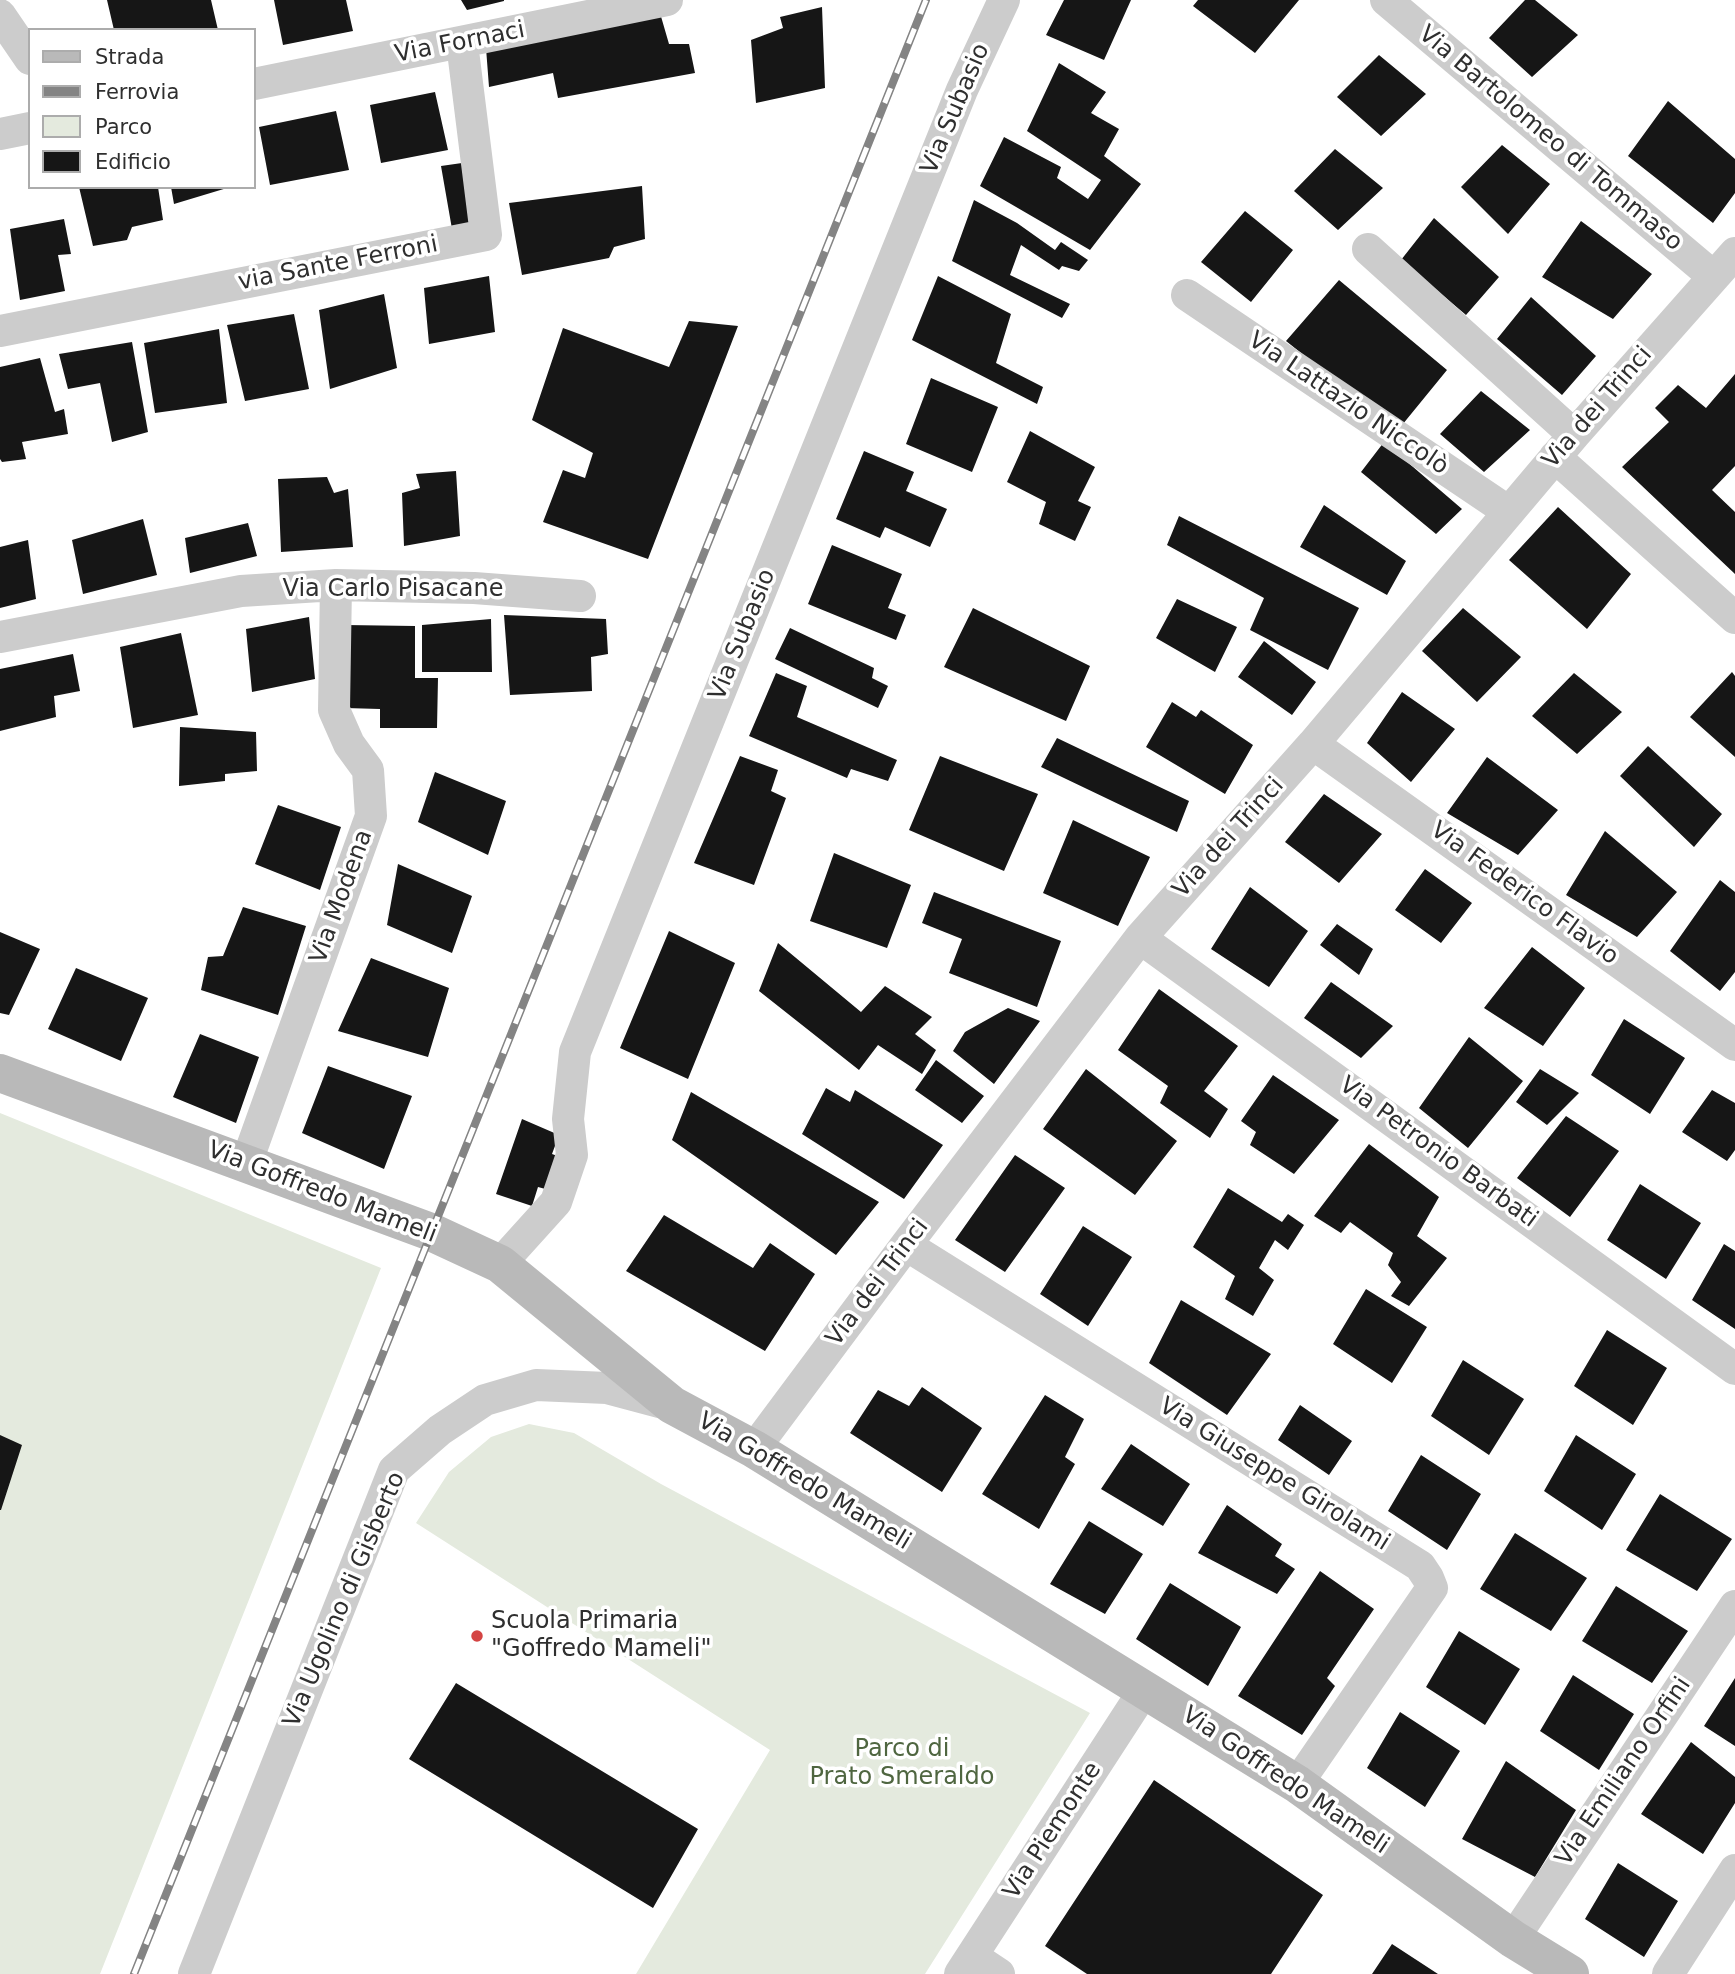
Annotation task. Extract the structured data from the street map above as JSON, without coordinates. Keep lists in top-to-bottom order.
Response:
{
  "streets": {
    "main road": ["Via Goffredo Mameli"],
    "street": [
      "Via Fornaci",
      "Via Subasio",
      "Via Bartolomeo di Tommaso",
      "via Sante Ferroni",
      "Via Lattazio Niccolò",
      "Via dei Trinci",
      "Via Carlo Pisacane",
      "Via Federico Flavio",
      "Via Modena",
      "Via Petronio Barbati",
      "Via Giuseppe Girolami",
      "Via Ugolino di Gisberto",
      "Via Emiliano Orfini",
      "Via Piemonte"
    ]
  },
  "crossings": [
    ["Via Fornaci", "via Sante Ferroni"],
    ["Via Subasio", "Via Goffredo Mameli"],
    ["Via Bartolomeo di Tommaso", "Via dei Trinci"],
    ["Via Lattazio Niccolò", "Via dei Trinci"],
    ["Via dei Trinci", "Via Federico Flavio"],
    ["Via dei Trinci", "Via Petronio Barbati"],
    ["Via dei Trinci", "Via Goffredo Mameli"],
    ["Via dei Trinci", "Via Giuseppe Girolami"],
    ["Via Carlo Pisacane", "Via Modena"],
    ["Via Modena", "Via Goffredo Mameli"],
    ["Via Goffredo Mameli", "Via Giuseppe Girolami"],
    ["Via Goffredo Mameli", "Via Ugolino di Gisberto"],
    ["Via Goffredo Mameli", "Via Emiliano Orfini"],
    ["Via Goffredo Mameli", "Via Piemonte"]
  ],
  "parks": ["Parco di Prato Smeraldo"],
  "places": ["Scuola Primaria \"Goffredo Mameli\""],
  "legend": [
    "Strada",
    "Ferrovia",
    "Parco",
    "Edificio"
  ]
}
